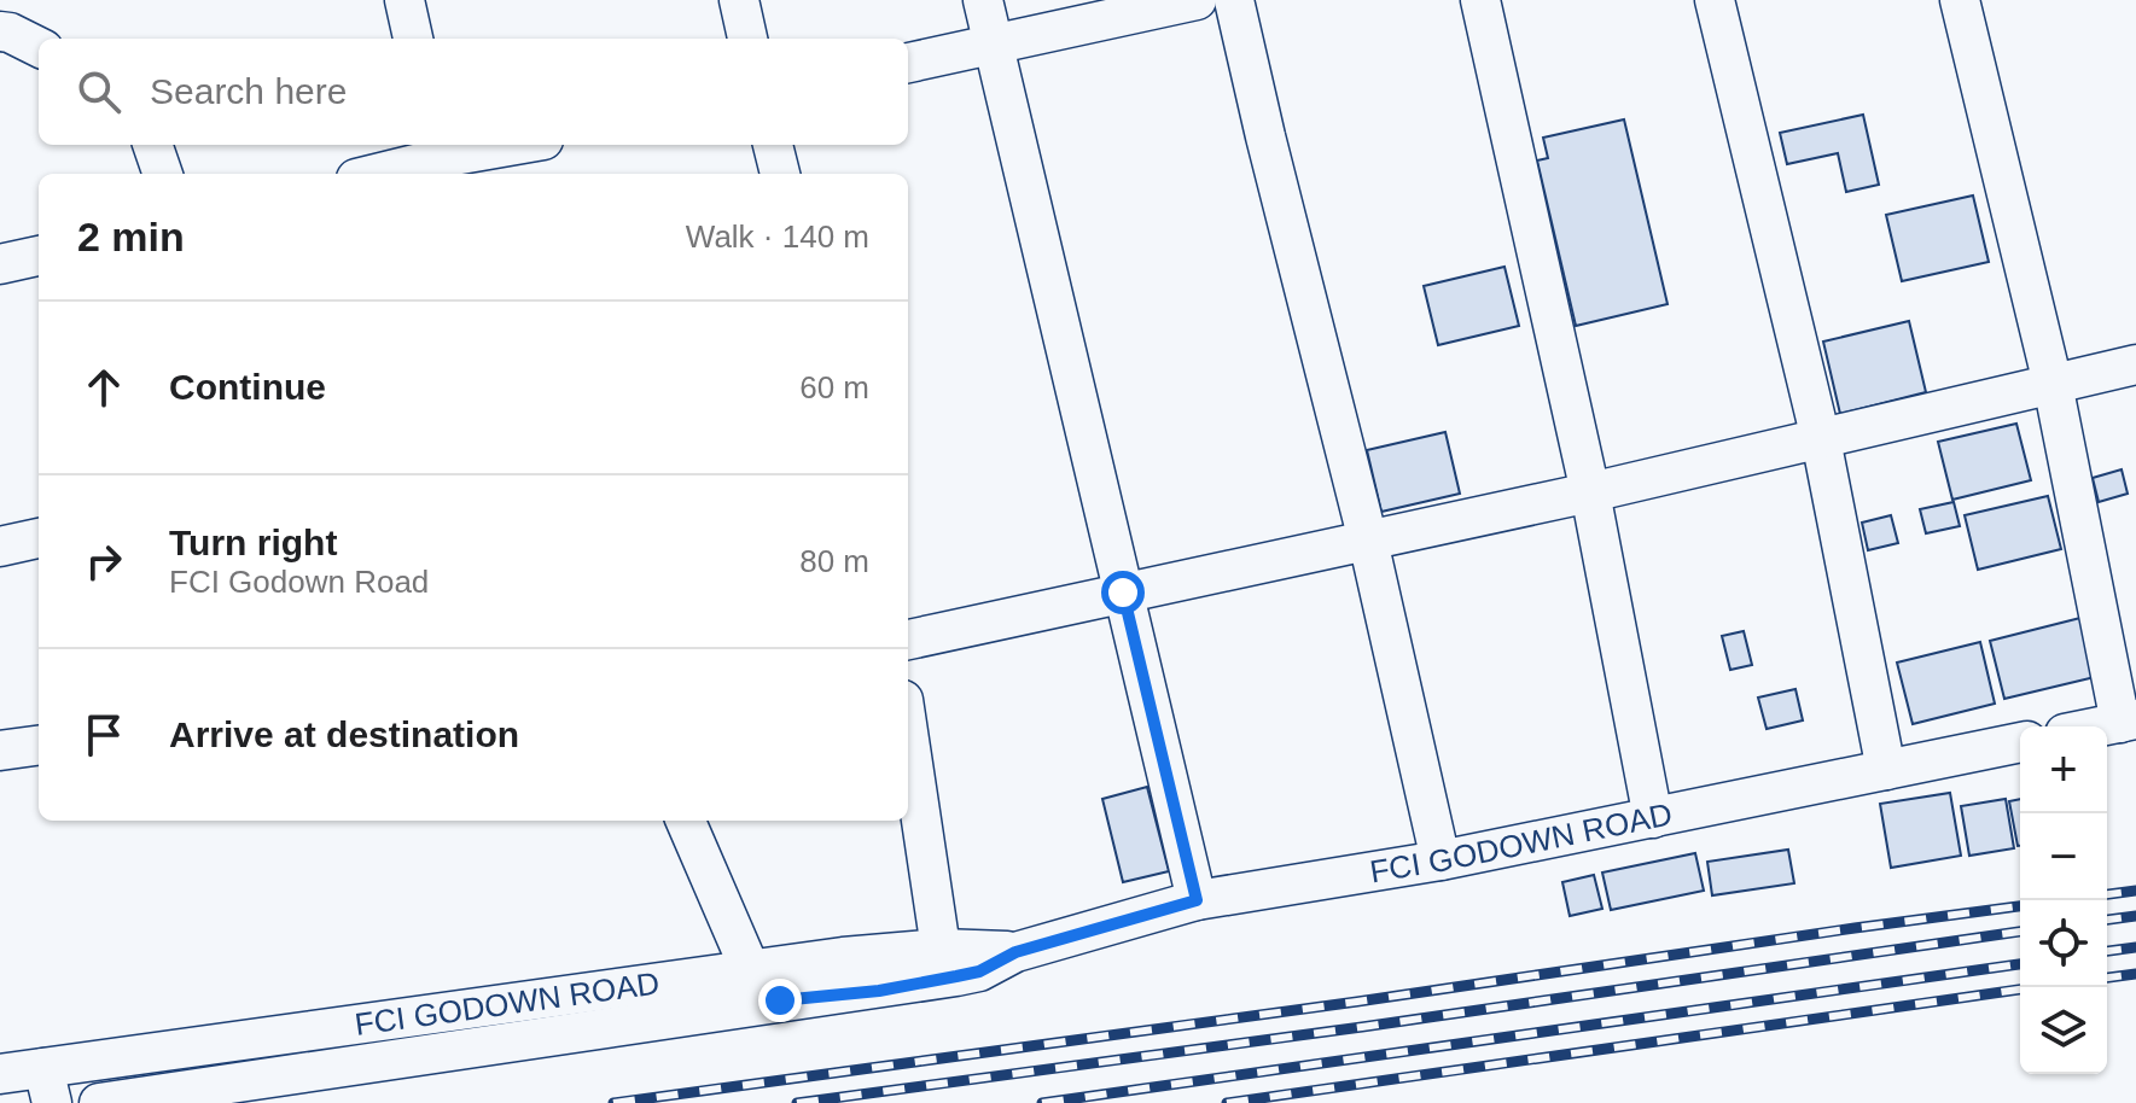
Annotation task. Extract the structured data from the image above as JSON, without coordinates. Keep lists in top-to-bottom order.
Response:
{
  "streets": {
    "street": ["FCI GODOWN ROAD"]
  },
  "page": {
    "search": "Search here",
    "heading": ["2 min", "Walk · 140 m"],
    "list": [
      ["Continue", "60 m"],
      ["Turn right", "FCI Godown Road", "80 m"],
      "Arrive at destination"
    ],
    "map_buttons": ["+", "−"]
  }
}
